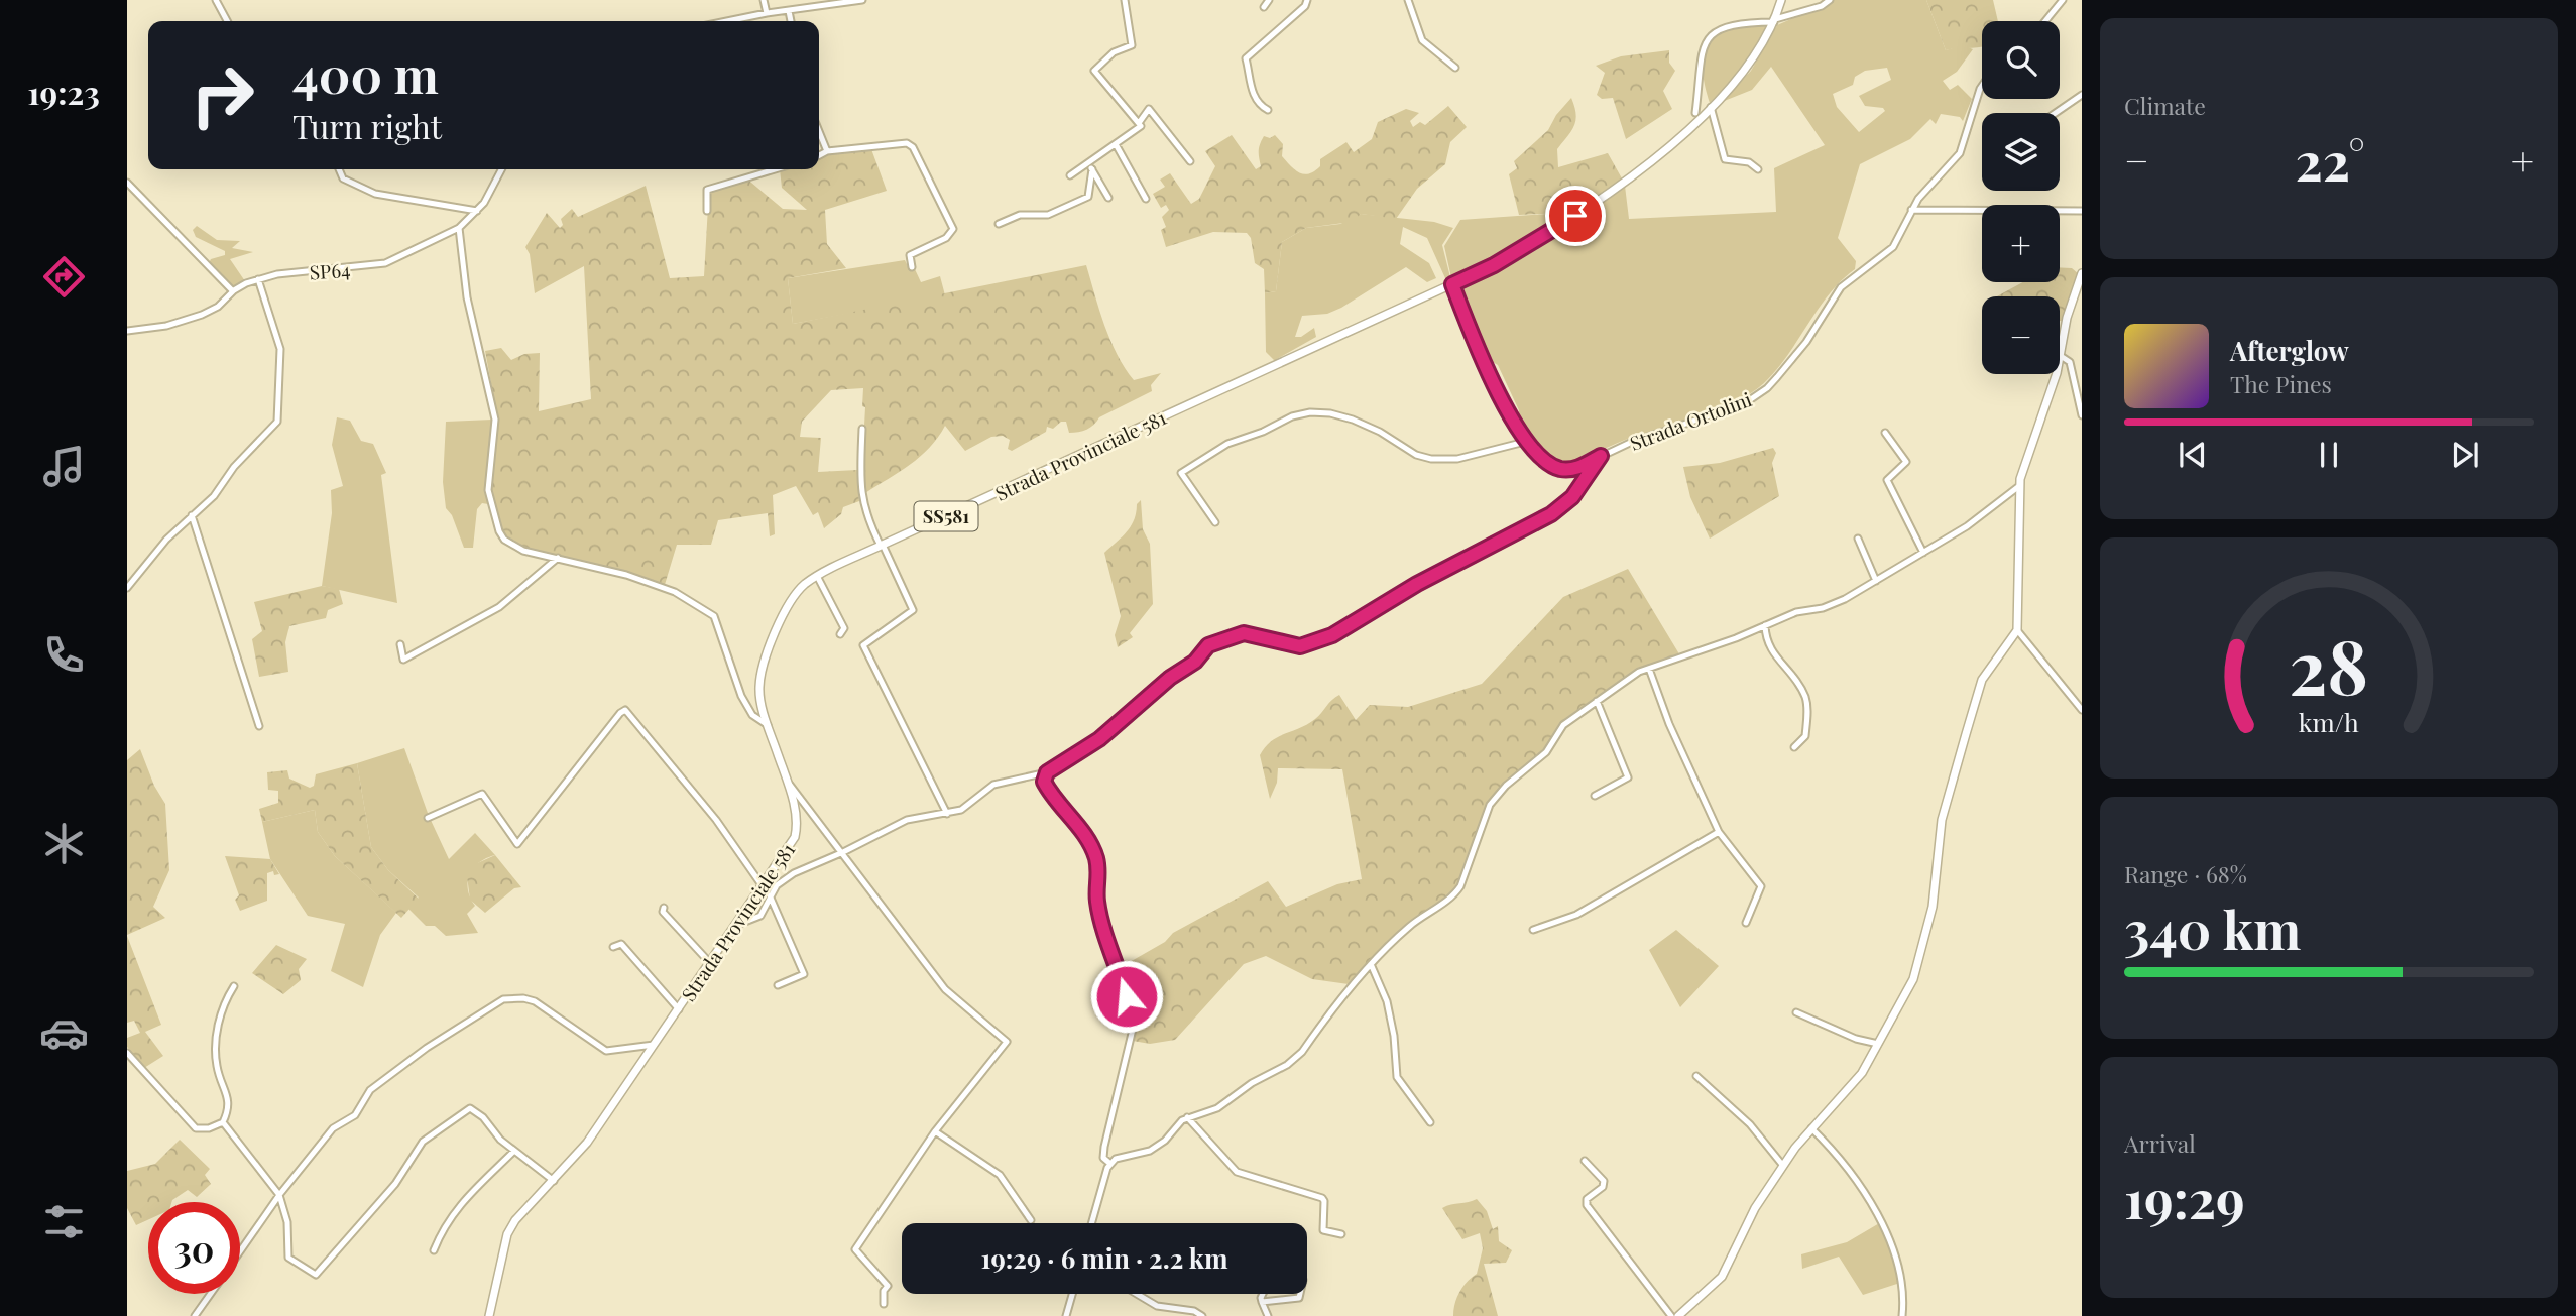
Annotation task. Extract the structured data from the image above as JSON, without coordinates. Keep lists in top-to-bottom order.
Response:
{
  "streets": {
    "main road": ["Strada Provinciale 581", "SS581"],
    "street": ["SP64", "Strada Ortolini"]
  },
  "crossings": [
    ["Strada Ortolini", "Strada Provinciale 581"]
  ],
  "page": {
    "tabs": "19:23",
    "tile": [
      "Climate",
      ["Range · 68%", "340 km"],
      ["Arrival", "19:29"]
    ],
    "map_buttons": ["+", "−"],
    "turn": ["400 m", "Turn right"],
    "heat": ["−", "22°", "+"],
    "song": ["Afterglow", "The Pines"],
    "limit": "30",
    "trip": "19:29 · 6 min · 2.2 km",
    "gauge": ["28", "km/h"]
  }
}
